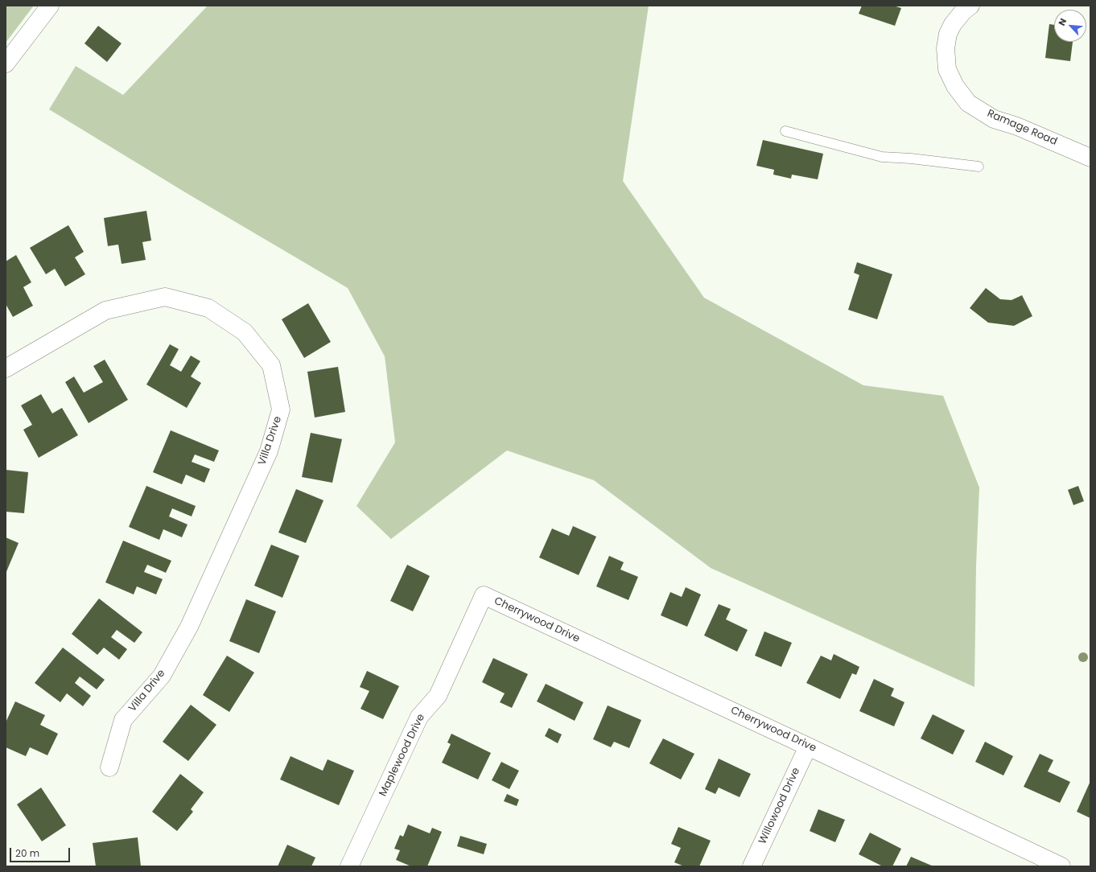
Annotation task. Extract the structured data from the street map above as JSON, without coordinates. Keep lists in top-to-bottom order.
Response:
{
  "streets": {
    "street": [
      "Ramage Road",
      "Villa Drive",
      "Cherrywood Drive",
      "Maplewood Drive",
      "Willowood Drive"
    ]
  },
  "crossings": [
    ["Cherrywood Drive", "Maplewood Drive"],
    ["Cherrywood Drive", "Willowood Drive"]
  ],
  "scale_bar": "20 m",
  "north": "top left"
}
